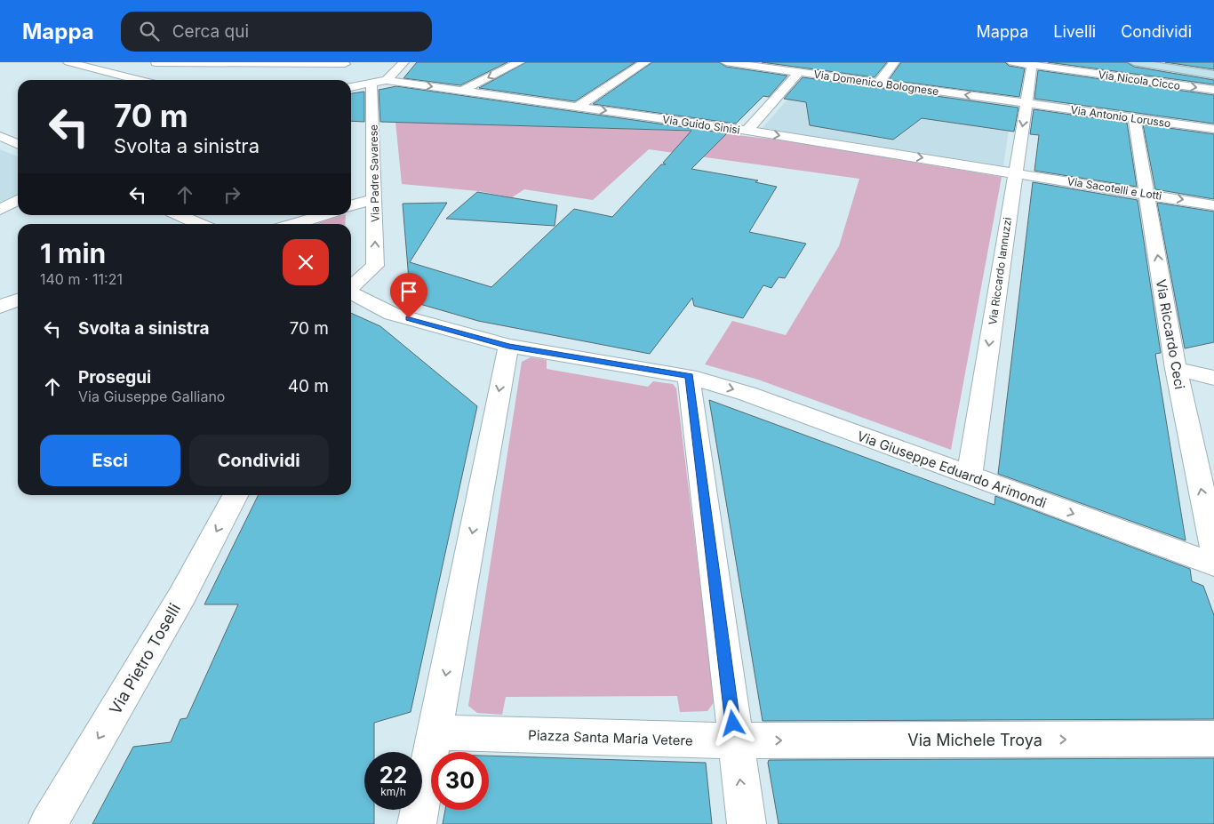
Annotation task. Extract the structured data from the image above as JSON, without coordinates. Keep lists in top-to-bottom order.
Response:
{
  "streets": {
    "street": [
      "Via Nicola Cicco",
      "Via Domenico Bolognese",
      "Via Antonio Lorusso",
      "Via Guido Sinisi",
      "Via Padre Savarese",
      "Via Sacotelli e Lotti",
      "Via Riccardo Iannuzzi",
      "Via Riccardo Ceci",
      "Via Giuseppe Eduardo Arimondi",
      "Via Pietro Toselli",
      "Piazza Santa Maria Vetere",
      "Via Michele Troya"
    ]
  },
  "crossings": [
    ["Via Nicola Cicco", "Via Riccardo Iannuzzi"],
    ["Via Domenico Bolognese", "Via Antonio Lorusso"],
    ["Via Domenico Bolognese", "Via Riccardo Iannuzzi"],
    ["Via Antonio Lorusso", "Via Riccardo Iannuzzi"],
    ["Via Antonio Lorusso", "Via Riccardo Ceci"],
    ["Via Guido Sinisi", "Via Sacotelli e Lotti"],
    ["Via Guido Sinisi", "Via Riccardo Iannuzzi"],
    ["Via Sacotelli e Lotti", "Via Riccardo Iannuzzi"],
    ["Via Sacotelli e Lotti", "Via Riccardo Ceci"],
    ["Via Riccardo Iannuzzi", "Via Giuseppe Eduardo Arimondi"],
    ["Piazza Santa Maria Vetere", "Via Michele Troya"]
  ],
  "one_way": [
    "Via Nicola Cicco",
    "Via Domenico Bolognese",
    "Via Guido Sinisi",
    "Via Riccardo Iannuzzi",
    "Via Riccardo Ceci",
    "Via Giuseppe Eduardo Arimondi",
    "Via Pietro Toselli",
    "Via Michele Troya"
  ],
  "page": {
    "header": "Mappa",
    "search": "Cerca qui",
    "nav": ["Mappa", "Livelli", "Condividi"],
    "turn": ["70 m", "Svolta a sinistra"],
    "heading": ["1 min", "140 m · 11:21"],
    "list": [
      {
        "name": "Svolta a sinistra",
        "value": "70 m"
      },
      {
        "name": "Prosegui",
        "note": "Via Giuseppe Galliano",
        "value": "40 m"
      }
    ],
    "buttons": ["Esci", "Condividi"],
    "speed": "22 km/h",
    "limit": "30"
  }
}
